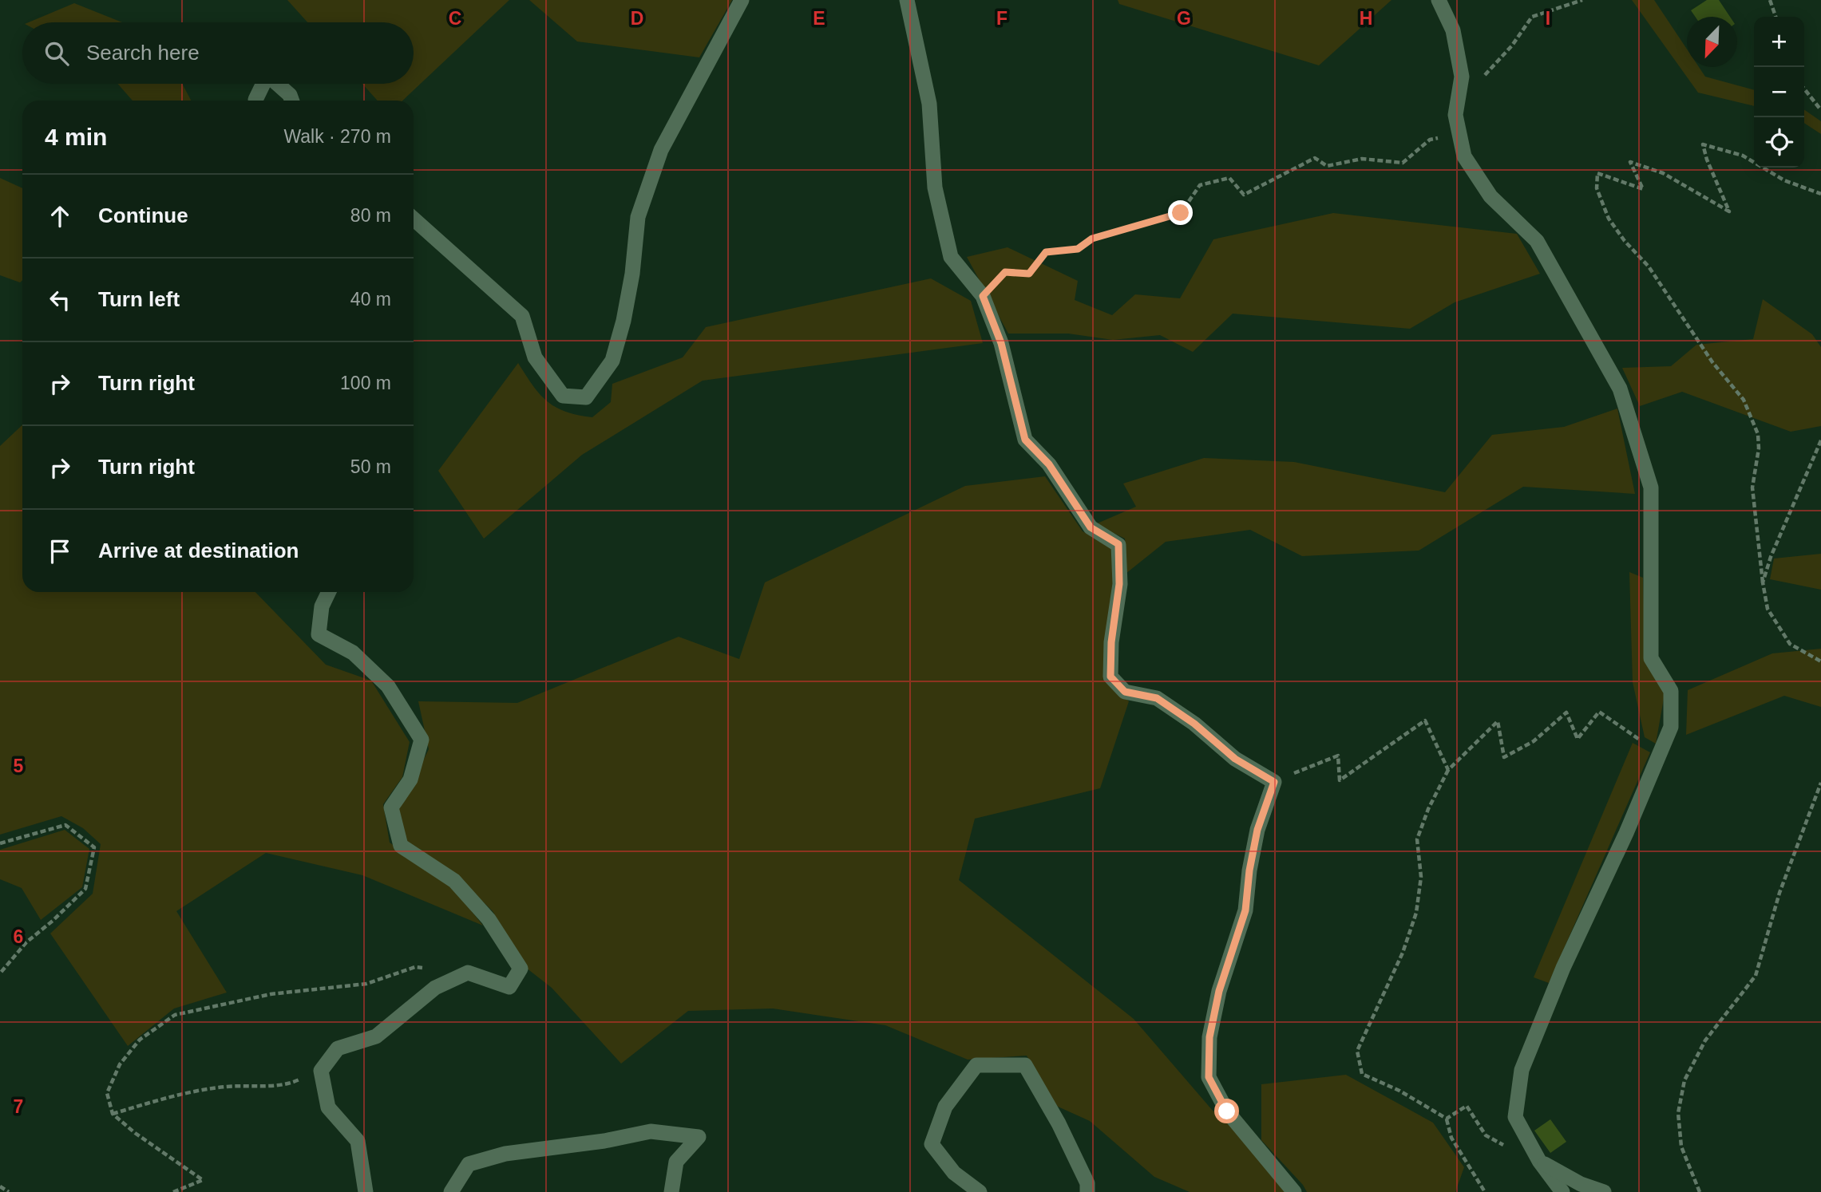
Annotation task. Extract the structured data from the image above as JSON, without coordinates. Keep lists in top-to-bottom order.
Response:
{
  "north": "bottom left",
  "page": {
    "map_buttons": ["+", "−"],
    "search": "Search here",
    "heading": ["4 min", "Walk · 270 m"],
    "list": [
      ["Continue", "80 m"],
      ["Turn left", "40 m"],
      ["Turn right", "100 m"],
      ["Turn right", "50 m"],
      "Arrive at destination"
    ]
  },
  "grid": {
    "columns": [
      "C",
      "D",
      "E",
      "F",
      "G",
      "H",
      "I"
    ],
    "rows": ["5", "6", "7"]
  }
}
